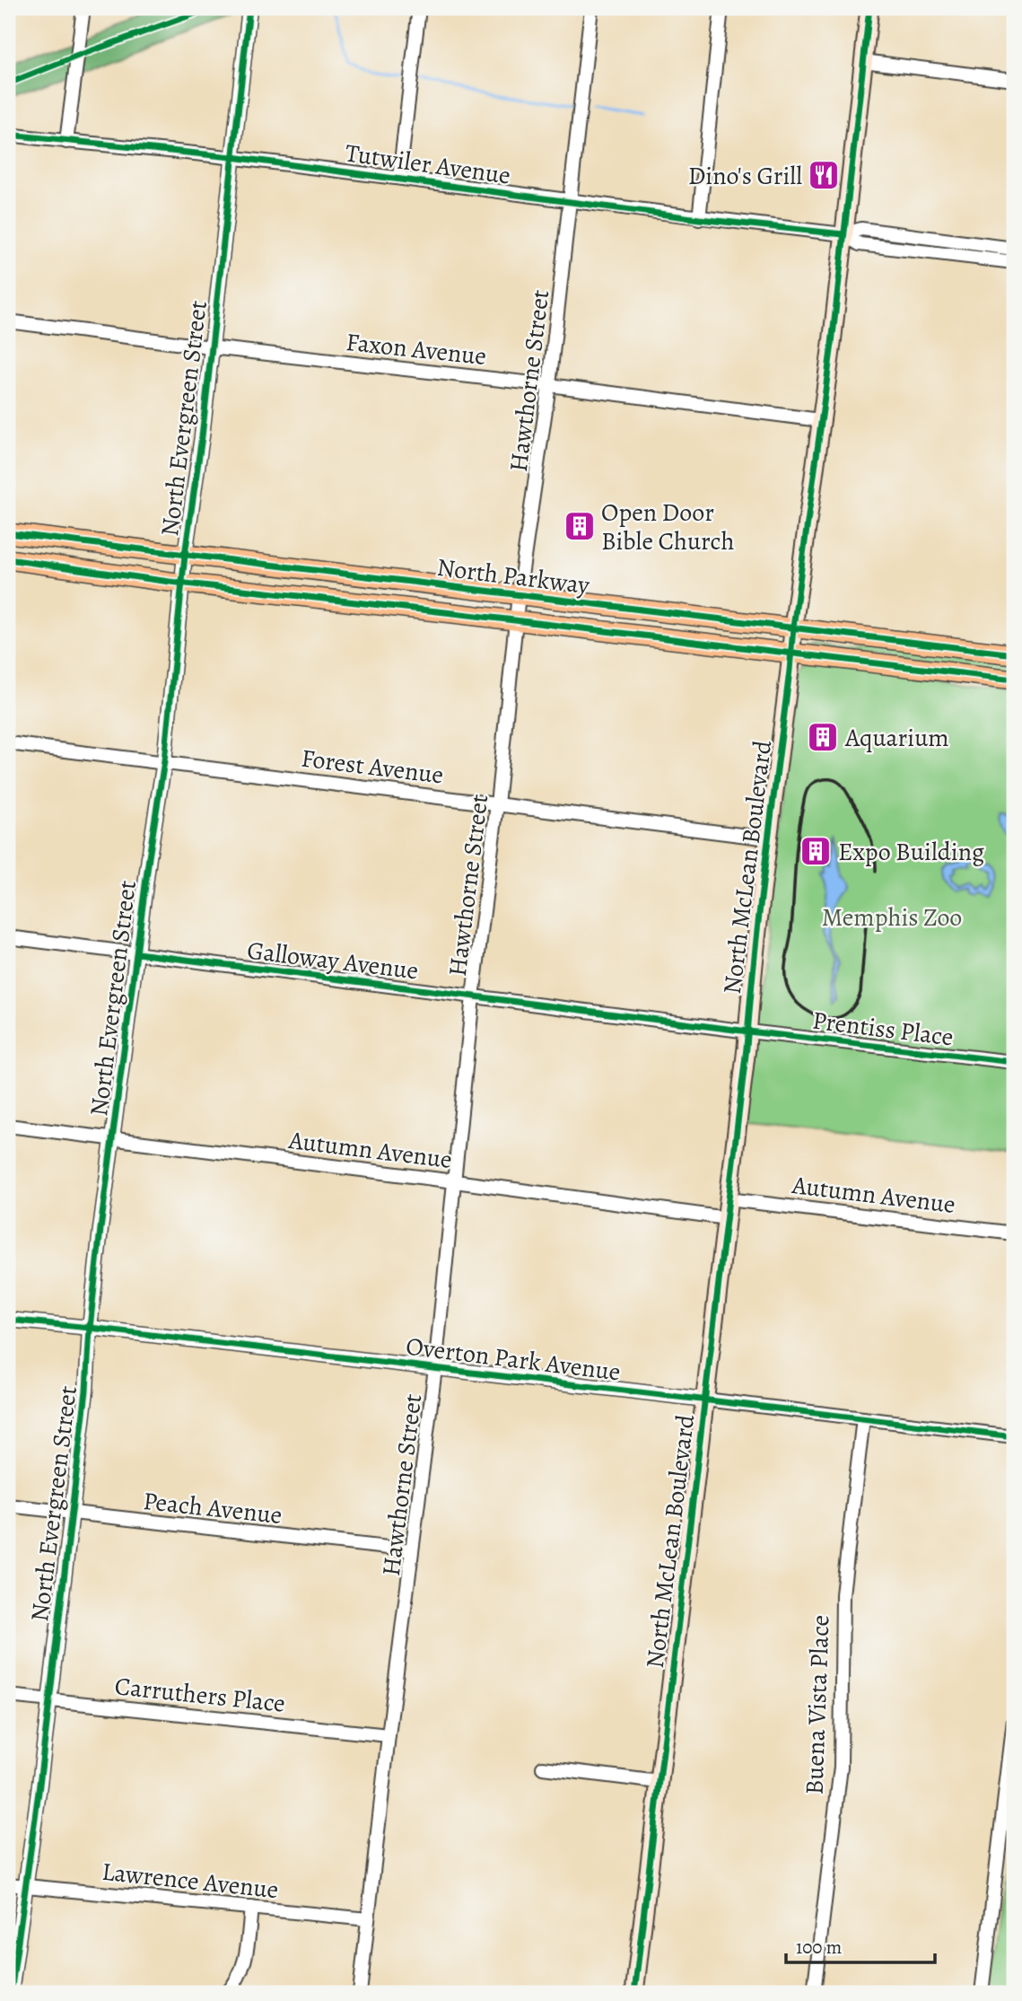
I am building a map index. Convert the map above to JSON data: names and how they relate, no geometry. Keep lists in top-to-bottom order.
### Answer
{
  "streets": {
    "main road": ["North Parkway", "North McLean Boulevard"],
    "street": [
      "Tutwiler Avenue",
      "Faxon Avenue",
      "Hawthorne Street",
      "North Evergreen Street",
      "Forest Avenue",
      "Galloway Avenue",
      "Prentiss Place",
      "Autumn Avenue",
      "Overton Park Avenue",
      "Peach Avenue",
      "Carruthers Place",
      "Buena Vista Place",
      "Lawrence Avenue"
    ]
  },
  "crossings": [
    ["Tutwiler Avenue", "Hawthorne Street"],
    ["Tutwiler Avenue", "North Evergreen Street"],
    ["Tutwiler Avenue", "North McLean Boulevard"],
    ["Faxon Avenue", "Hawthorne Street"],
    ["Faxon Avenue", "North Evergreen Street"],
    ["Faxon Avenue", "North McLean Boulevard"],
    ["Hawthorne Street", "North Parkway"],
    ["Hawthorne Street", "Forest Avenue"],
    ["Hawthorne Street", "Galloway Avenue"],
    ["Hawthorne Street", "Autumn Avenue"],
    ["Hawthorne Street", "Overton Park Avenue"],
    ["Hawthorne Street", "Peach Avenue"],
    ["Hawthorne Street", "Carruthers Place"],
    ["Hawthorne Street", "Lawrence Avenue"],
    ["North Evergreen Street", "North Parkway"],
    ["North Evergreen Street", "Forest Avenue"],
    ["North Evergreen Street", "Galloway Avenue"],
    ["North Evergreen Street", "Autumn Avenue"],
    ["North Evergreen Street", "Overton Park Avenue"],
    ["North Evergreen Street", "Peach Avenue"],
    ["North Evergreen Street", "Carruthers Place"],
    ["North Evergreen Street", "Lawrence Avenue"],
    ["North Parkway", "North McLean Boulevard"],
    ["Forest Avenue", "North McLean Boulevard"],
    ["North McLean Boulevard", "Galloway Avenue"],
    ["North McLean Boulevard", "Prentiss Place"],
    ["North McLean Boulevard", "Autumn Avenue"],
    ["North McLean Boulevard", "Overton Park Avenue"],
    ["Galloway Avenue", "Prentiss Place"],
    ["Overton Park Avenue", "Buena Vista Place"]
  ],
  "parks": ["Memphis Zoo"],
  "places": {
    "restaurant": ["Dino's Grill"],
    "building": ["Open Door Bible Church", "Aquarium", "Expo Building"]
  },
  "scale_bar": "100 m"
}
